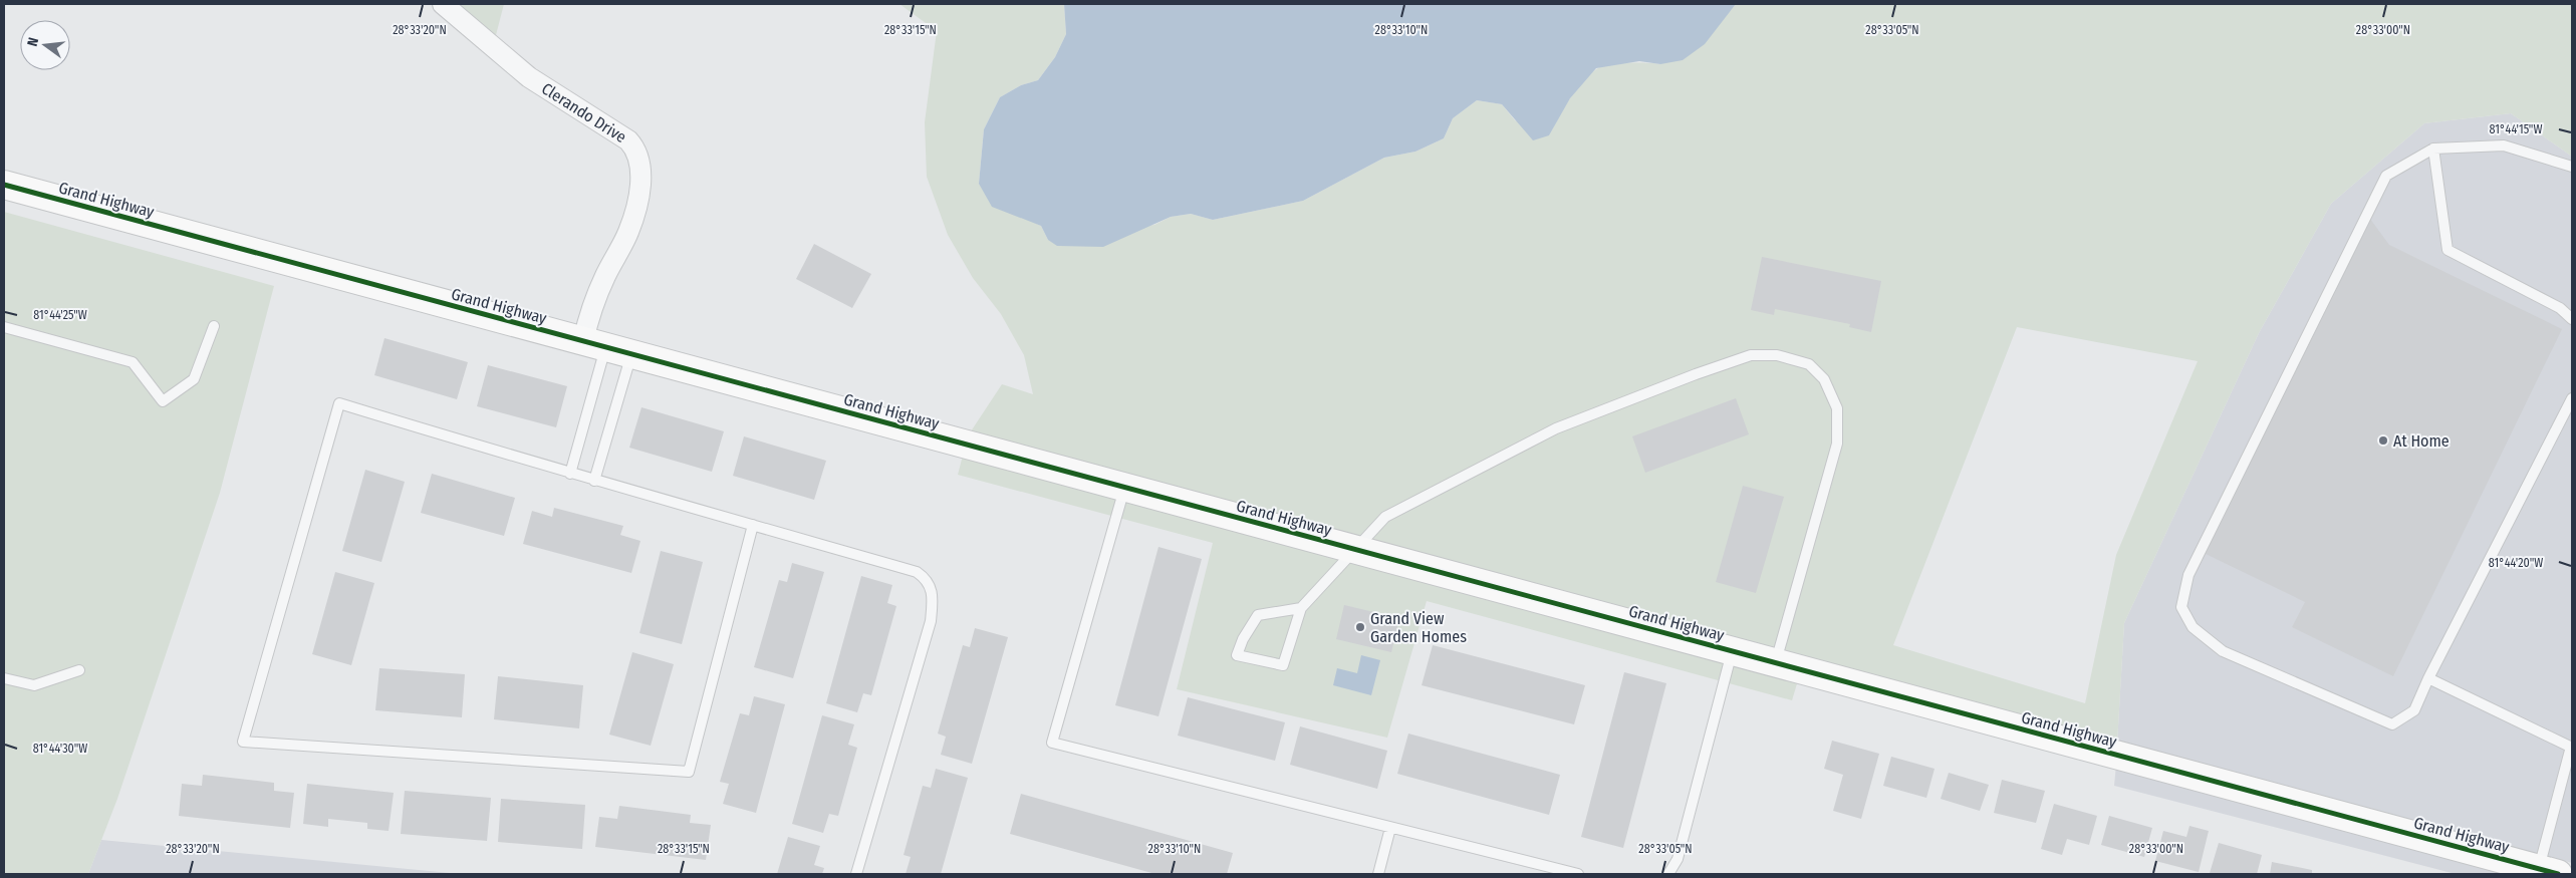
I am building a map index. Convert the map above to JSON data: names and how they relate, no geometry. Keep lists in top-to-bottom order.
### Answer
{
  "streets": {
    "street": ["Clerando Drive", "Grand Highway"]
  },
  "crossings": [
    ["Clerando Drive", "Grand Highway"]
  ],
  "places": ["At Home", "Grand View Garden Homes"],
  "north": "left",
  "coordinates": [
    "28°33'15\"N",
    "28°33'20\"N",
    "28°33'10\"N",
    "28°33'05\"N",
    "28°33'00\"N",
    "81°44'15\"W",
    "81°44'25\"W",
    "81°44'20\"W",
    "81°44'30\"W"
  ]
}
